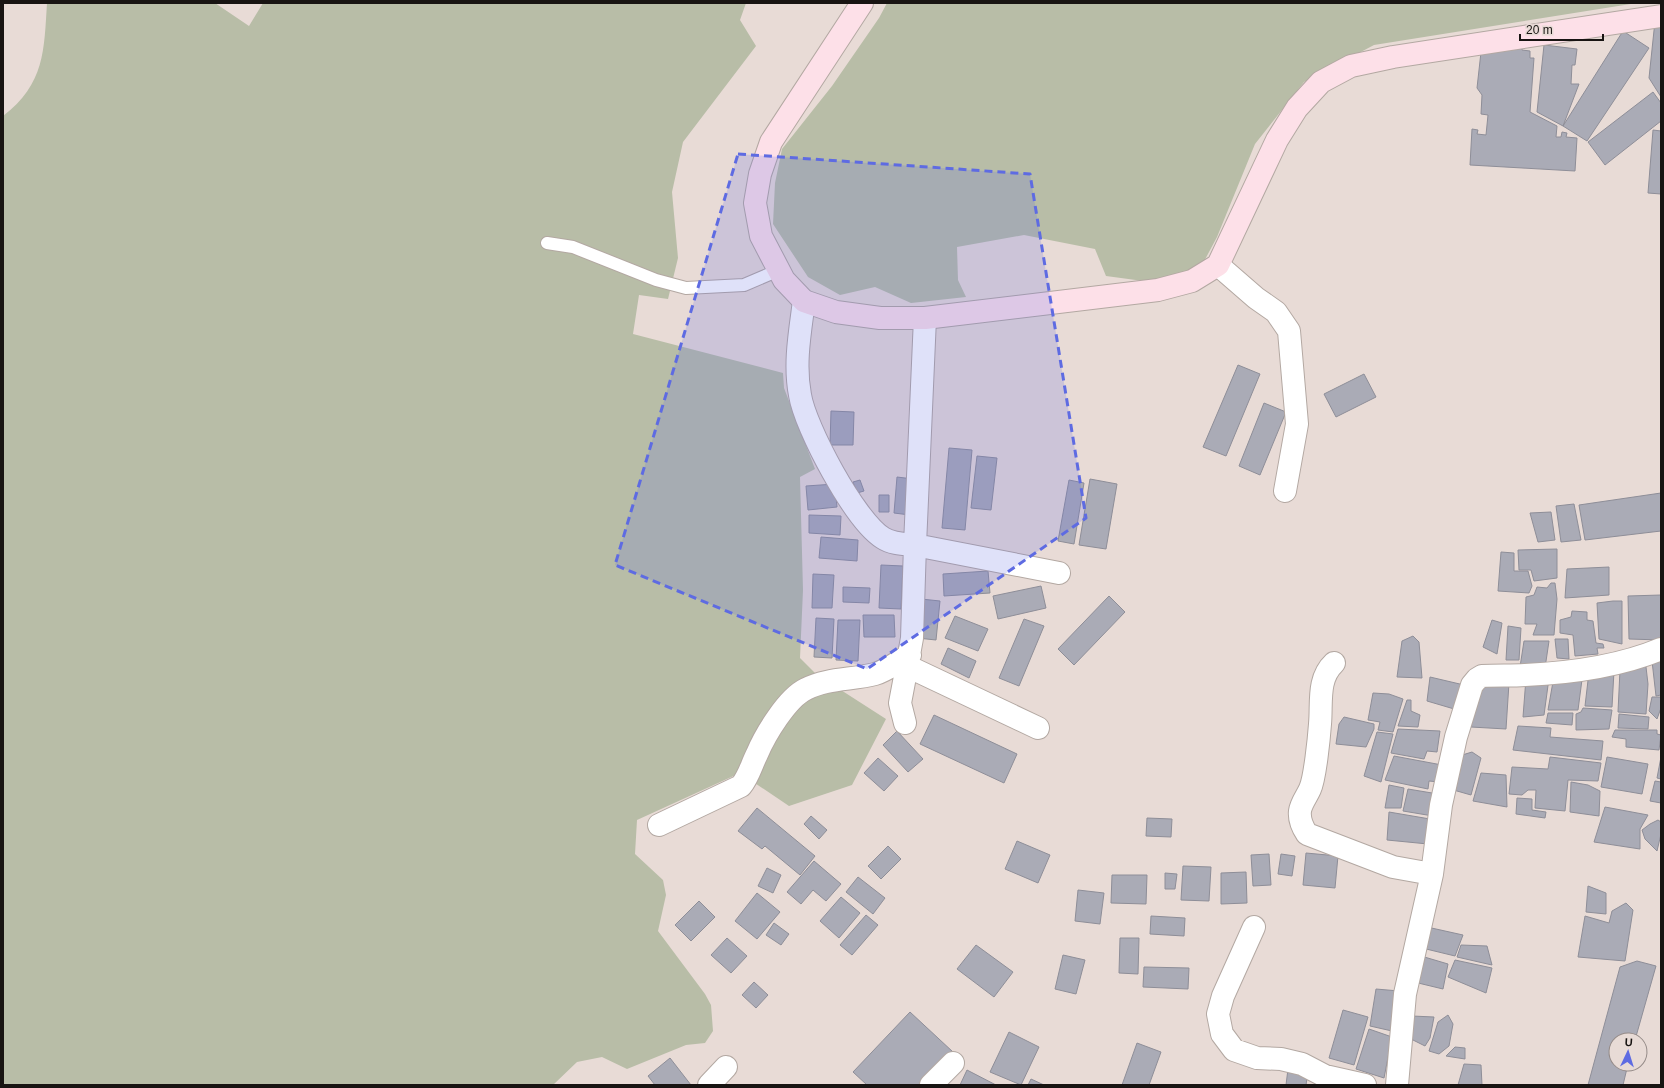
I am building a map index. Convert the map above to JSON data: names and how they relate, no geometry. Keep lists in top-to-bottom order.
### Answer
{
  "scale_bar": "20 m",
  "north": "top"
}
